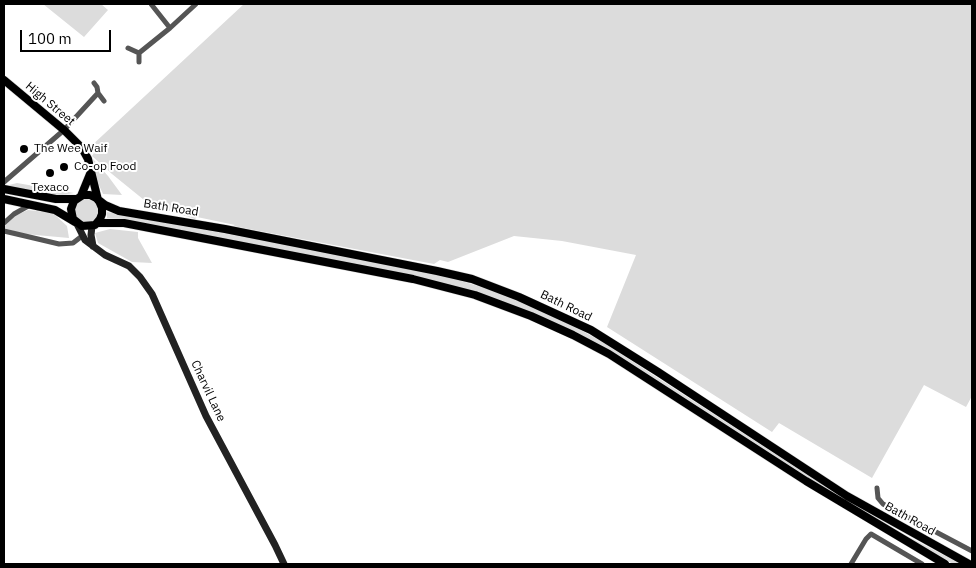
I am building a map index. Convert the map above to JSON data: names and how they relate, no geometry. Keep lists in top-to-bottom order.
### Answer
{
  "streets": {
    "main road": ["High Street", "Bath Road", "Charvil Lane"]
  },
  "crossings": [
    ["High Street", "Bath Road"],
    ["High Street", "Charvil Lane"],
    ["Bath Road", "Charvil Lane"]
  ],
  "places": ["The Wee Waif", "Co-op Food", "Texaco"],
  "scale_bar": "100 m"
}
